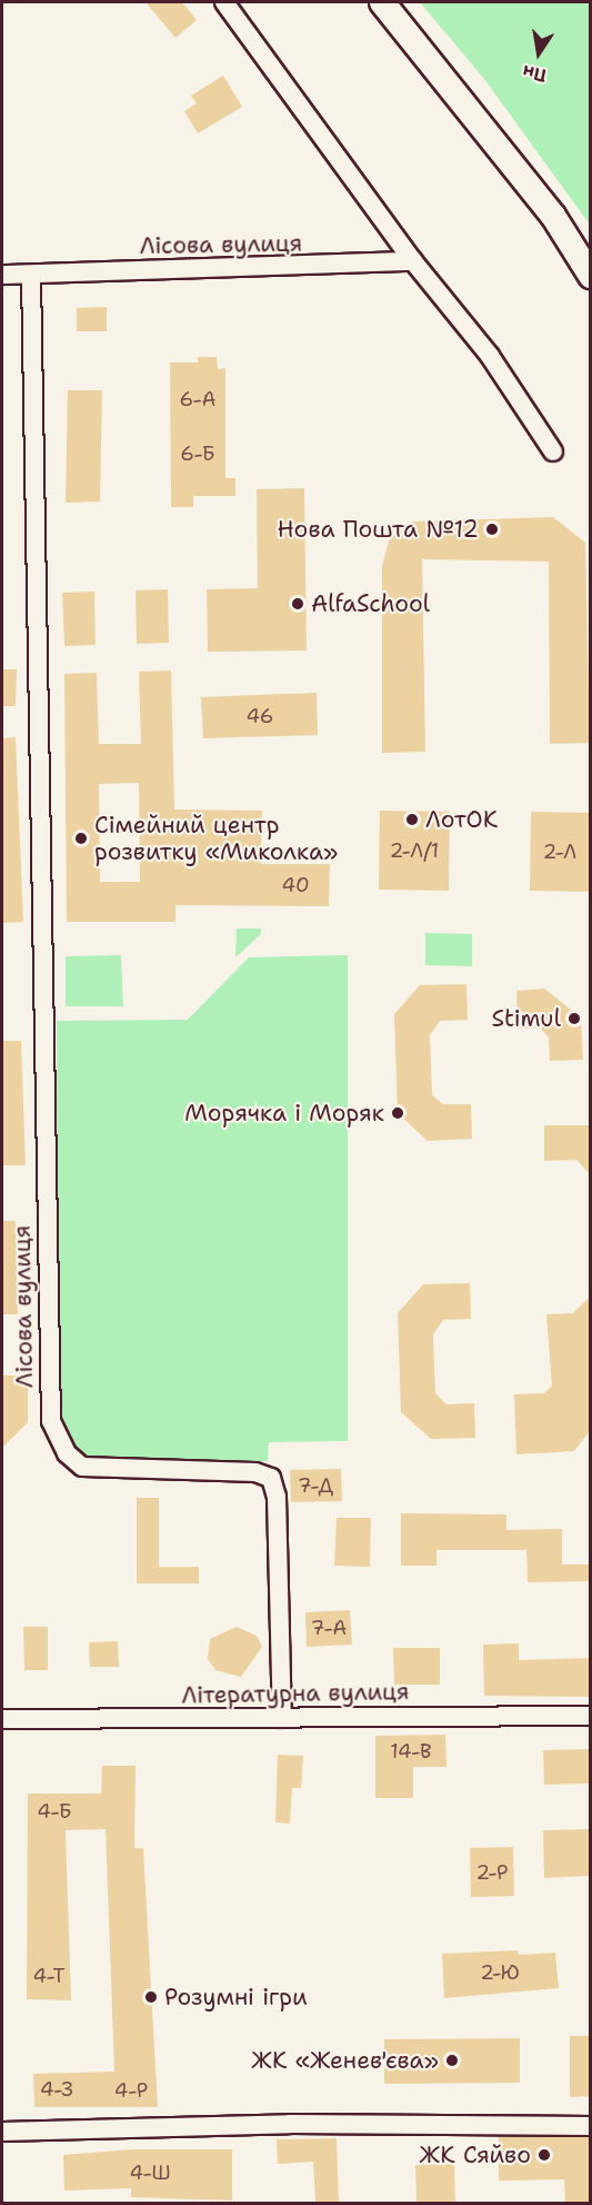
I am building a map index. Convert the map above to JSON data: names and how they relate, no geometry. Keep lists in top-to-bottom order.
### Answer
{
  "streets": {
    "street": ["Лісова вулиця", "Літературна вулиця"]
  },
  "crossings": [
    ["Лісова вулиця", "Літературна вулиця"]
  ],
  "places": [
    "Нова Пошта №12",
    "AlfaSchool",
    "ЛотОК",
    "Сімейний центр розвитку «Миколка»",
    "Stimul",
    "Морячка і Моряк",
    "Розумні ігри",
    "ЖК «Женев'єва»",
    "ЖК Сяйво"
  ],
  "house_numbers": [
    "6-А",
    "6-Б",
    "46",
    "2-Л/1",
    "2-Л",
    "40",
    "7-Д",
    "7-А",
    "14-В",
    "4-Б",
    "2-Р",
    "2-Ю",
    "4-Т",
    "4-З",
    "4-Р",
    "4-Ш"
  ],
  "north": "bottom"
}
